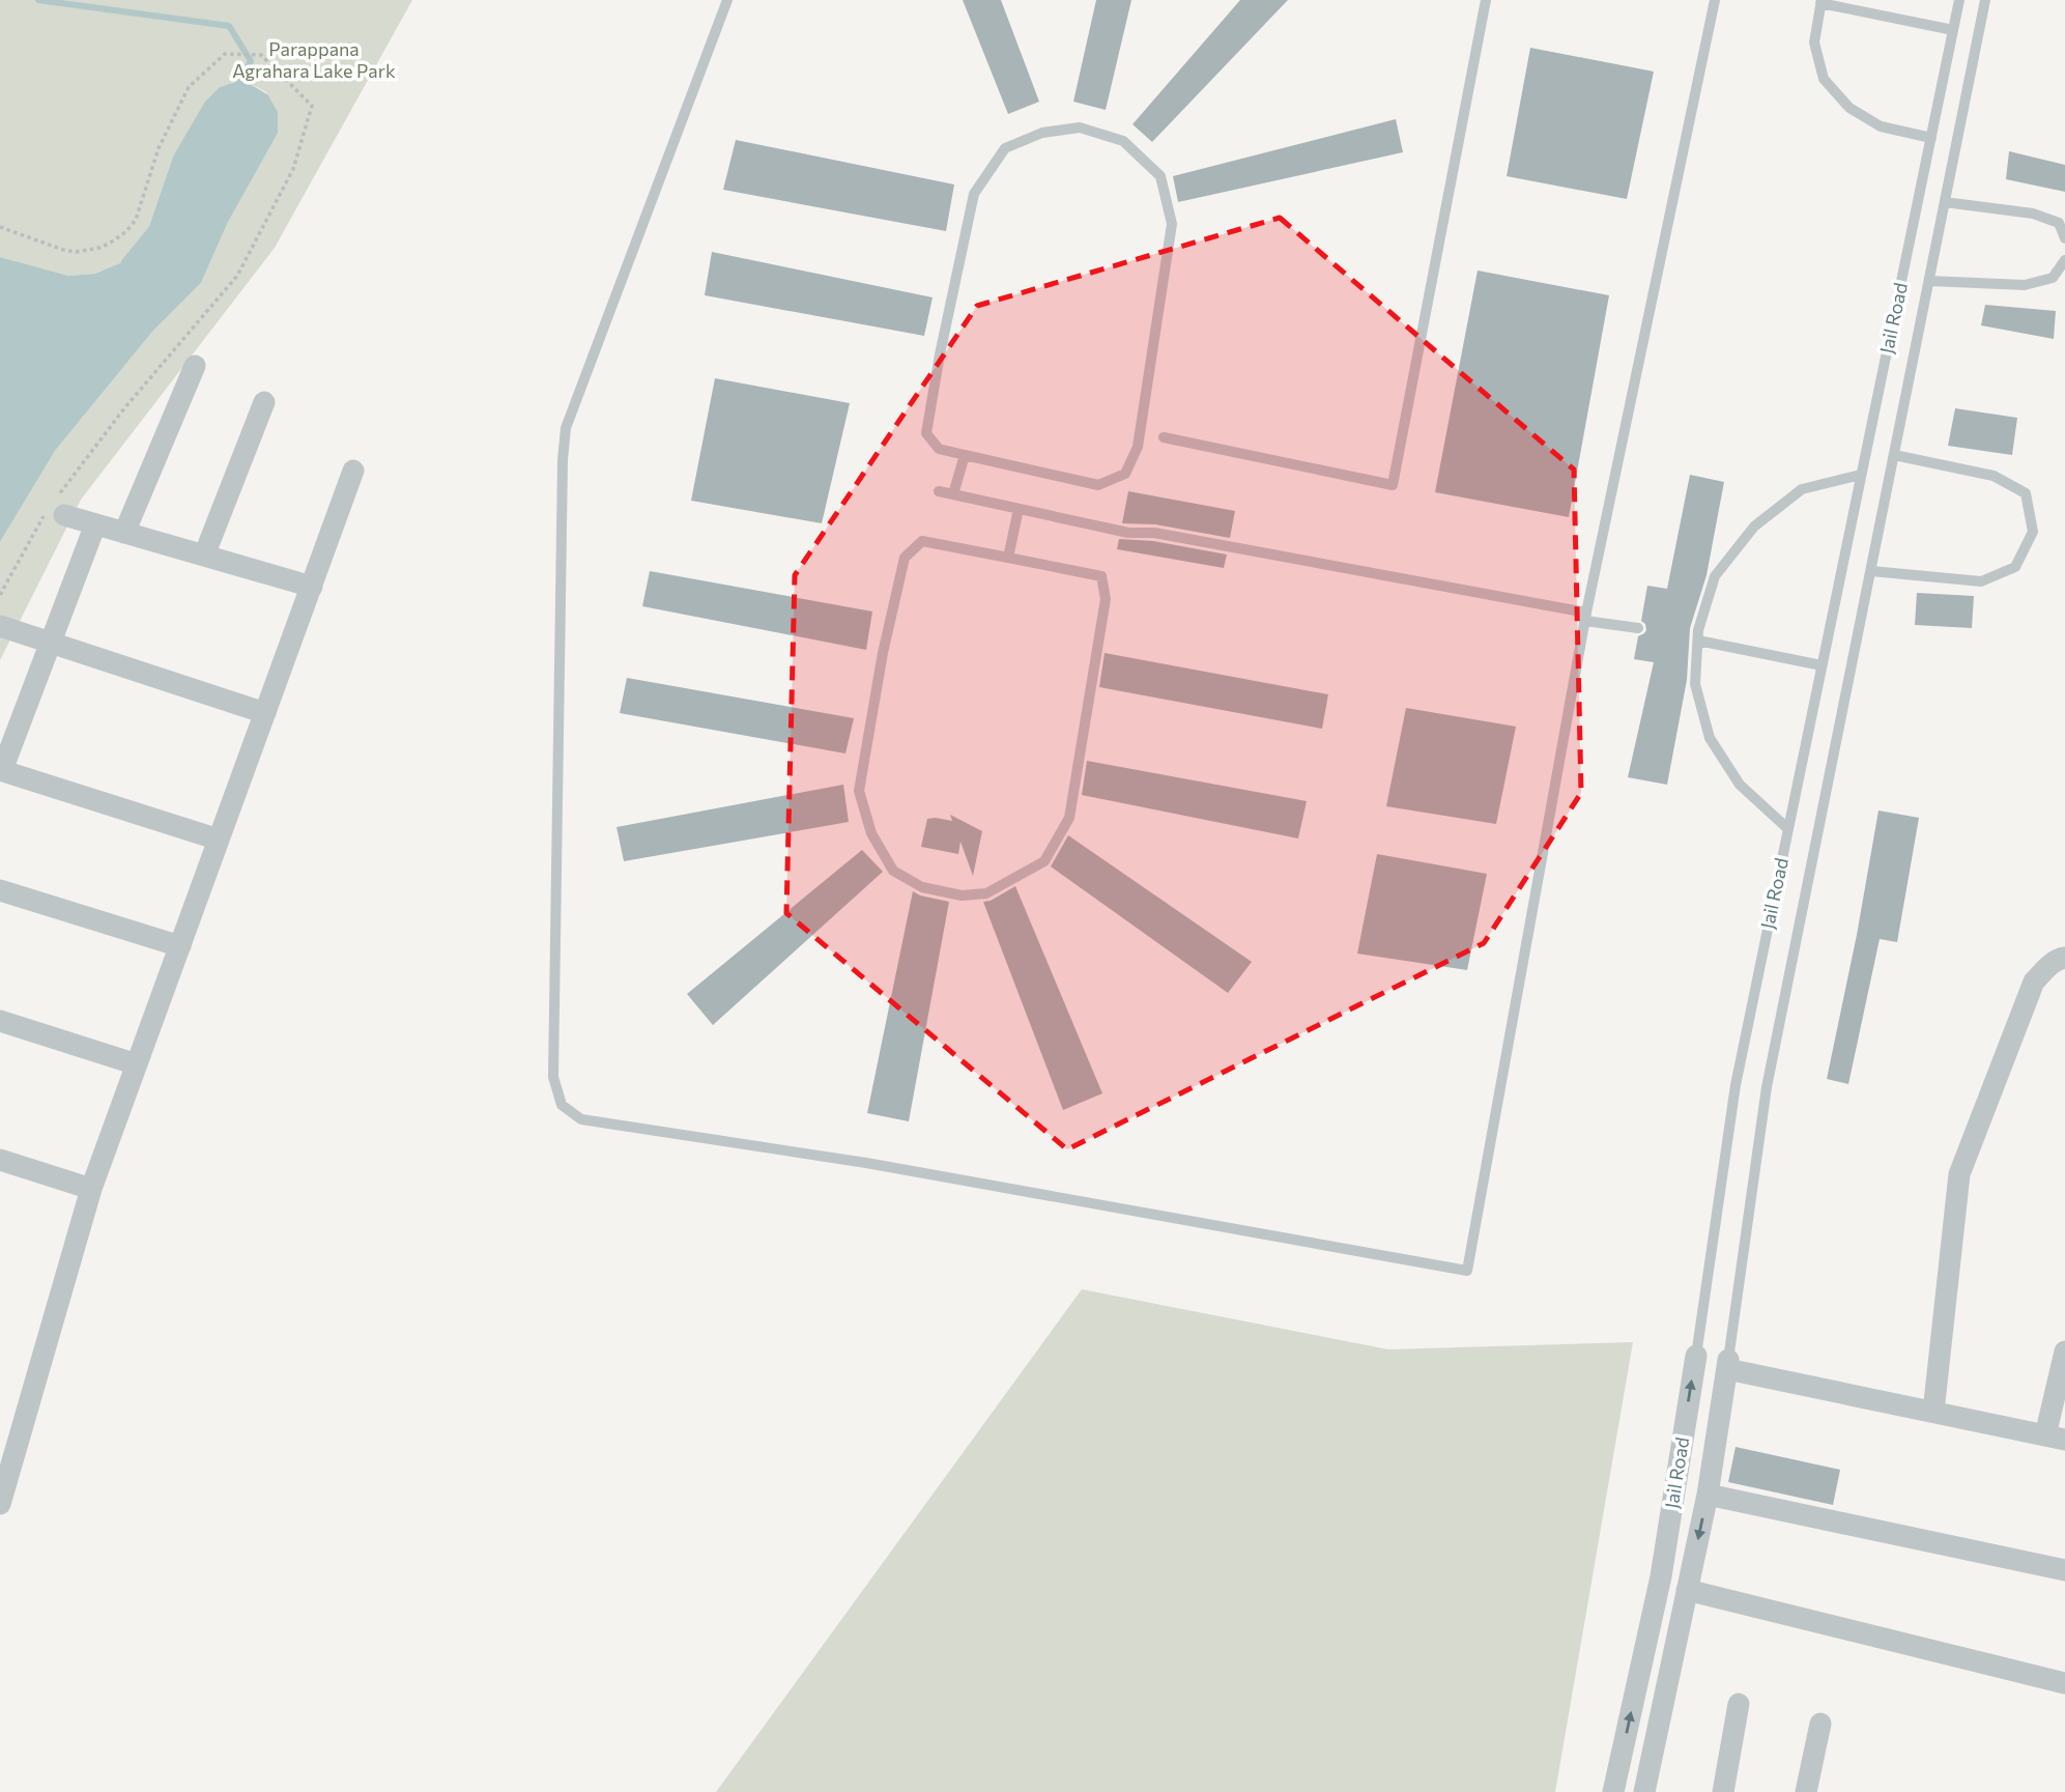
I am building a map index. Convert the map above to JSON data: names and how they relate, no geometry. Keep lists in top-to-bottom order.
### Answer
{
  "streets": {
    "street": ["Jail Road"]
  },
  "parks": ["Parappana Agrahara Lake Park"]
}
